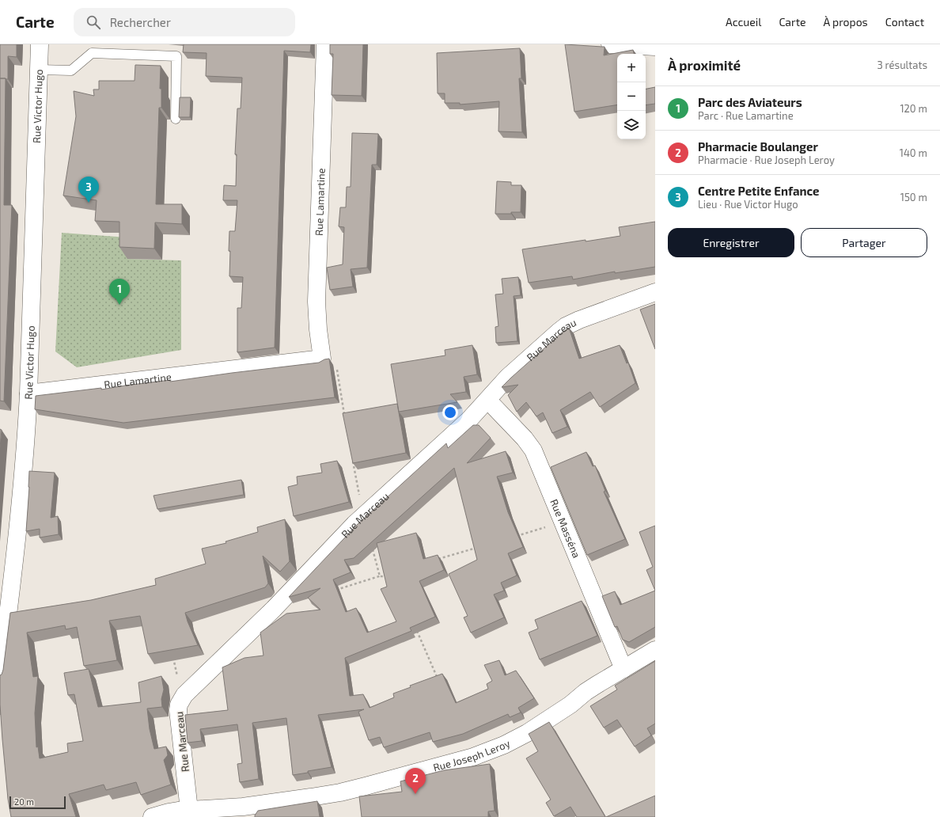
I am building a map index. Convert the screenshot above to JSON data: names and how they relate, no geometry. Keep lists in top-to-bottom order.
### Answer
{
  "streets": {
    "street": [
      "Rue Victor Hugo",
      "Rue Lamartine",
      "Rue Marceau",
      "Rue Masséna",
      "Rue Joseph Leroy"
    ]
  },
  "crossings": [
    ["Rue Victor Hugo", "Rue Lamartine"],
    ["Rue Marceau", "Rue Masséna"],
    ["Rue Marceau", "Rue Joseph Leroy"],
    ["Rue Masséna", "Rue Joseph Leroy"]
  ],
  "scale_bar": "20 m",
  "page": {
    "header": "Carte",
    "search": "Rechercher",
    "nav": [
      "Accueil",
      "Carte",
      "À propos",
      "Contact"
    ],
    "heading": ["À proximité", "3 résultats"],
    "map_buttons": ["+", "−"],
    "list": [
      {
        "mark": "1",
        "name": "Parc des Aviateurs",
        "note": "Parc · Rue Lamartine",
        "value": "120 m"
      },
      {
        "mark": "2",
        "name": "Pharmacie Boulanger",
        "note": "Pharmacie · Rue Joseph Leroy",
        "value": "140 m"
      },
      {
        "mark": "3",
        "name": "Centre Petite Enfance",
        "note": "Lieu · Rue Victor Hugo",
        "value": "150 m"
      }
    ],
    "pins": ["3", "1", "2"],
    "buttons": ["Enregistrer", "Partager"],
    "scale": "20 m"
  }
}
